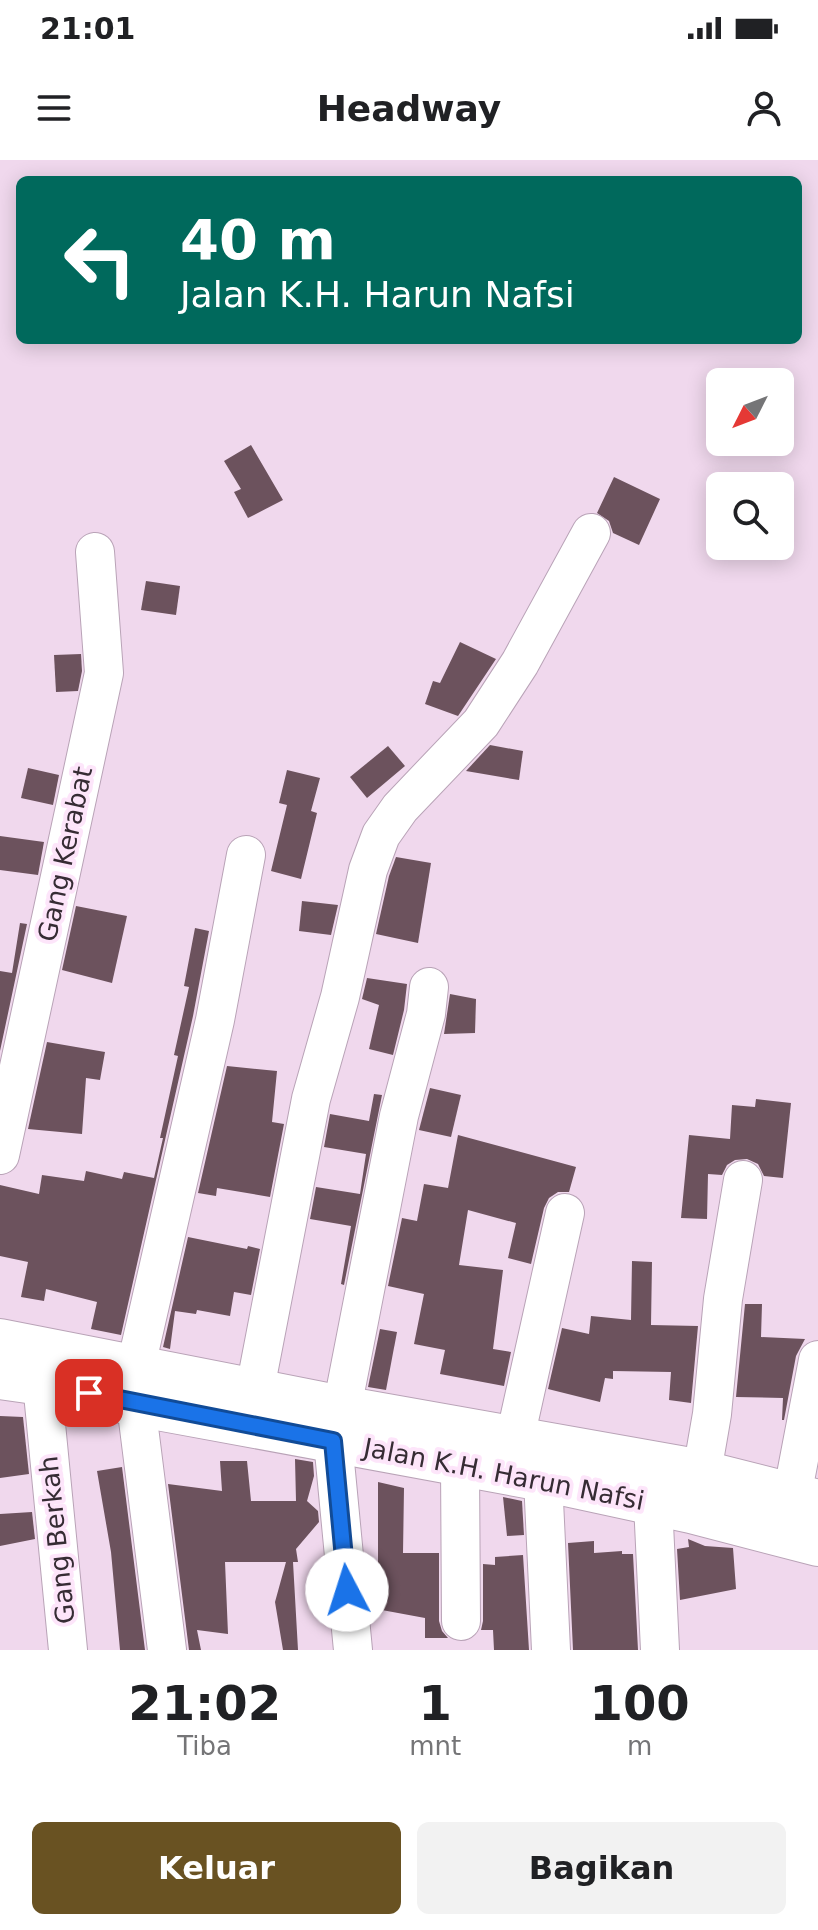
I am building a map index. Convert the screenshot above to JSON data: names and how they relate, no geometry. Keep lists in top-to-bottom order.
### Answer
{
  "streets": {
    "main road": ["Jalan K.H. Harun Nafsi"],
    "street": ["Gang Kerabat", "Gang Berkah"]
  },
  "crossings": [
    ["Jalan K.H. Harun Nafsi", "Gang Berkah"]
  ],
  "north": "bottom left",
  "page": {
    "status": "21:01",
    "header": "Headway",
    "turn": ["40 m", "Jalan K.H. Harun Nafsi"],
    "eta": [
      "21:02",
      "Tiba",
      "1",
      "mnt",
      "100",
      "m"
    ],
    "buttons": ["Keluar", "Bagikan"]
  }
}
